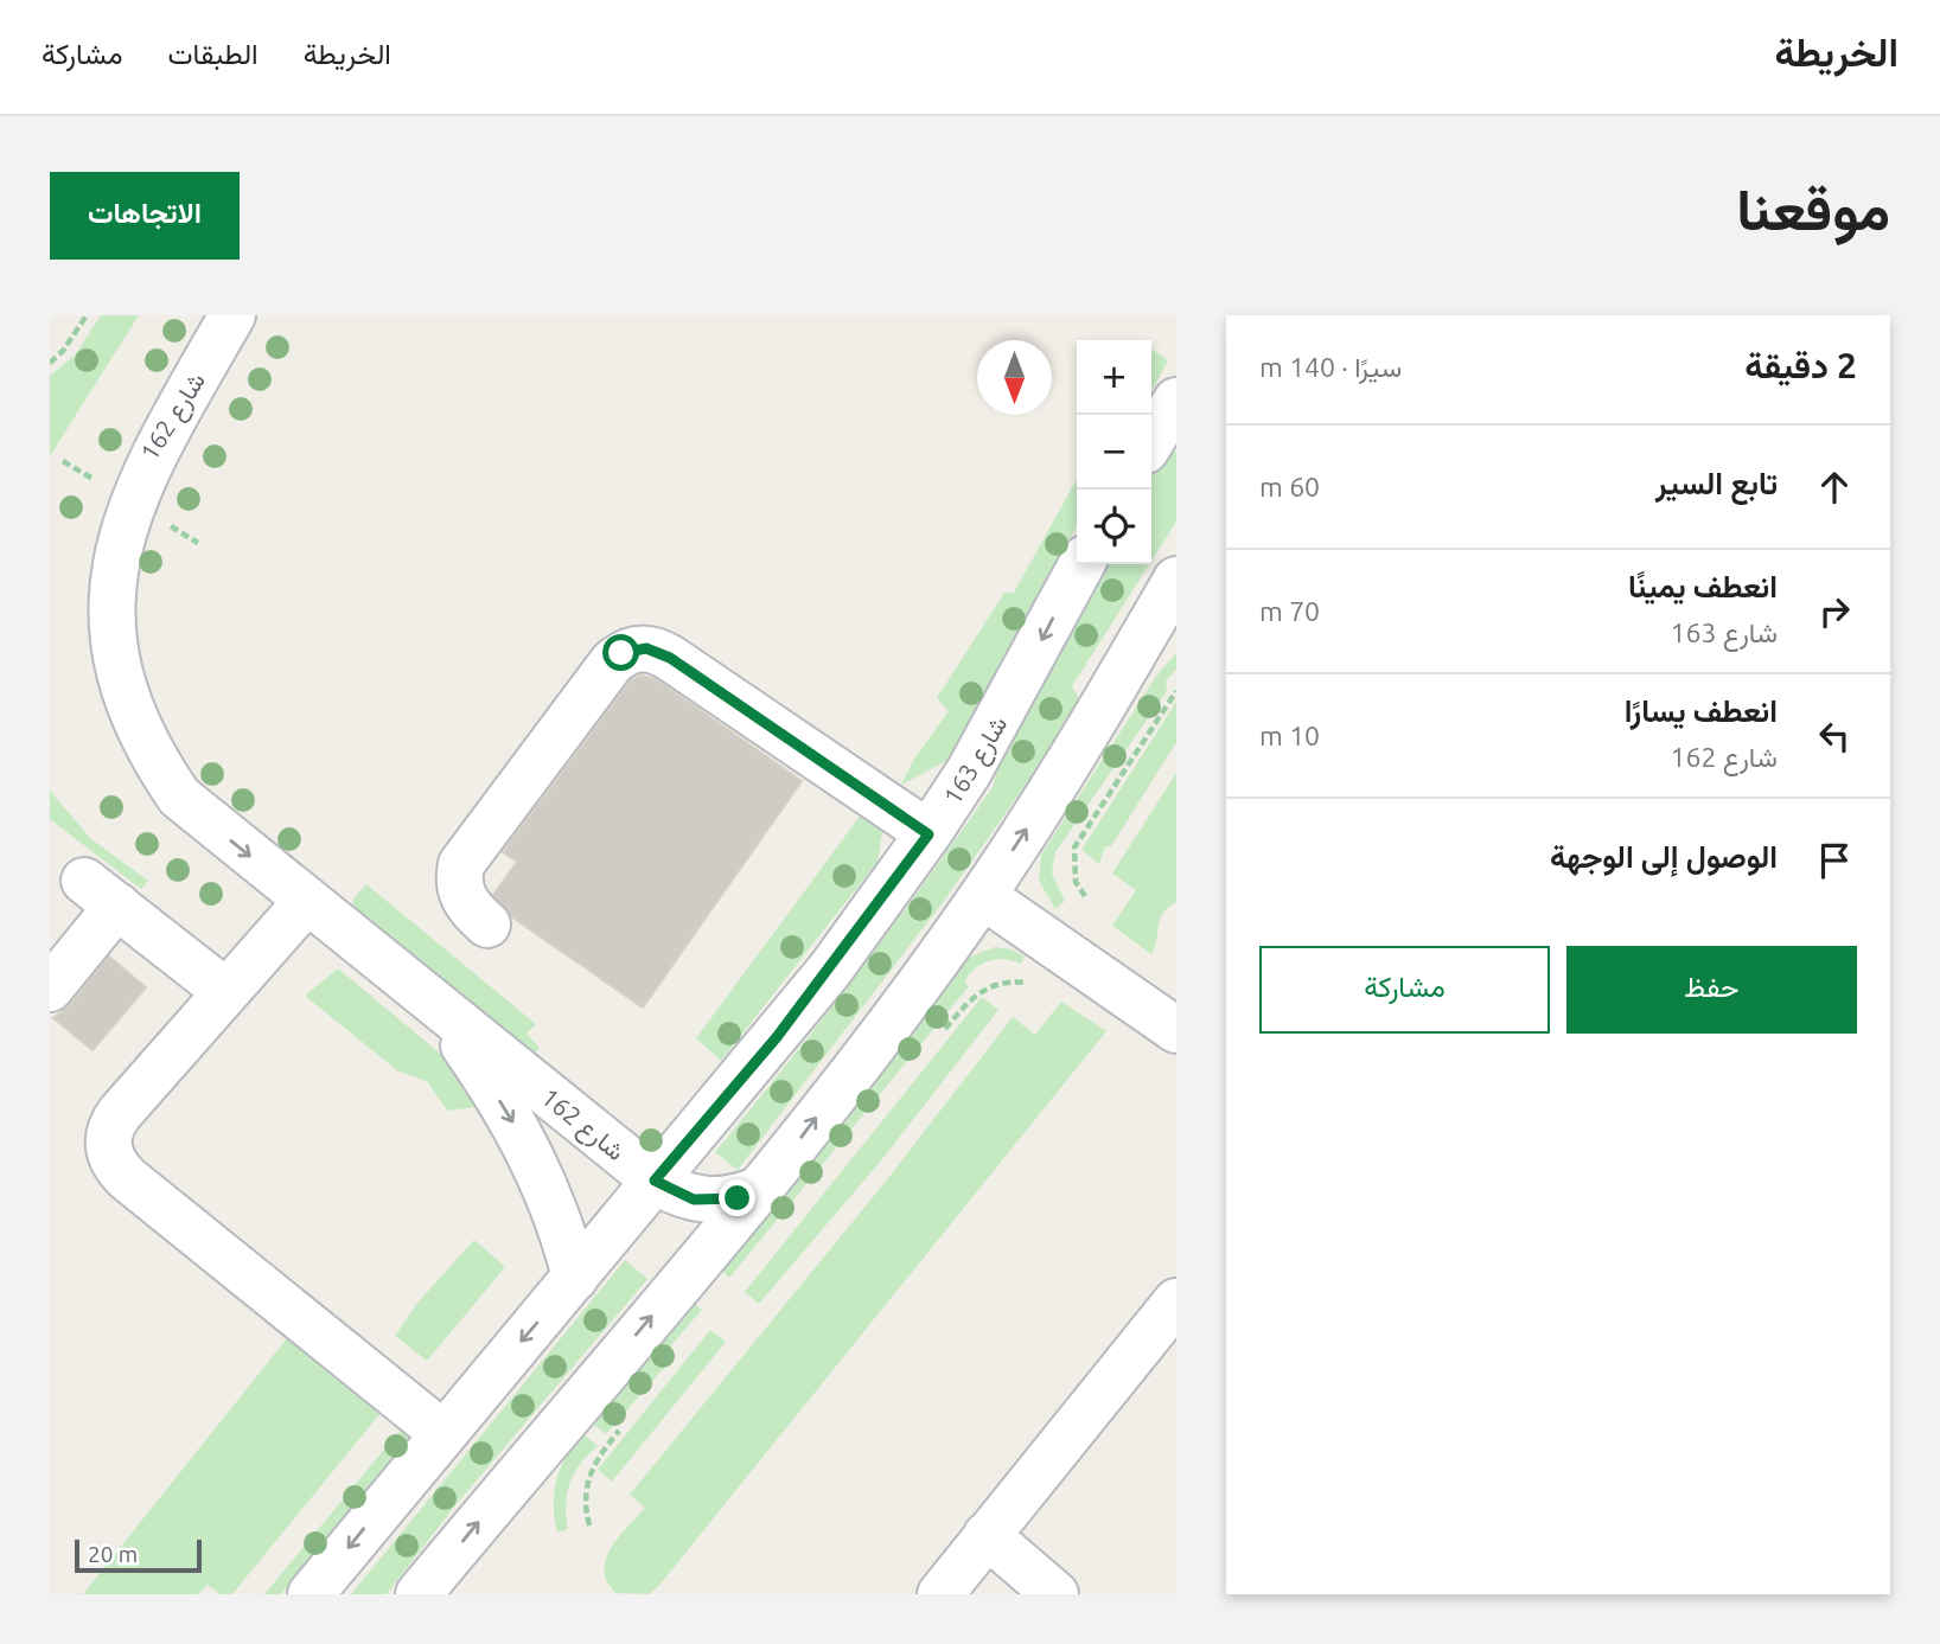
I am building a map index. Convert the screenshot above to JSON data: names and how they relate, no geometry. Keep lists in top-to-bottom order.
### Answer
{
  "streets": {
    "street": ["شارع 162", "شارع 163"]
  },
  "crossings": [
    ["شارع 162", "شارع 163"]
  ],
  "scale_bar": "20 m",
  "north": "bottom",
  "page": {
    "header": "الخريطة",
    "nav": ["الخريطة", "الطبقات", "مشاركة"],
    "title": "موقعنا",
    "buttons": [
      "الاتجاهات",
      ["حفظ", "مشاركة"]
    ],
    "heading": ["2 دقيقة", "سيرًا · 140 m"],
    "map_buttons": ["+", "−"],
    "list": [
      ["تابع السير", "60 m"],
      ["انعطف يمينًا", "شارع 163", "70 m"],
      ["انعطف يسارًا", "شارع 162", "10 m"],
      "الوصول إلى الوجهة"
    ],
    "scale": "20 m"
  }
}
